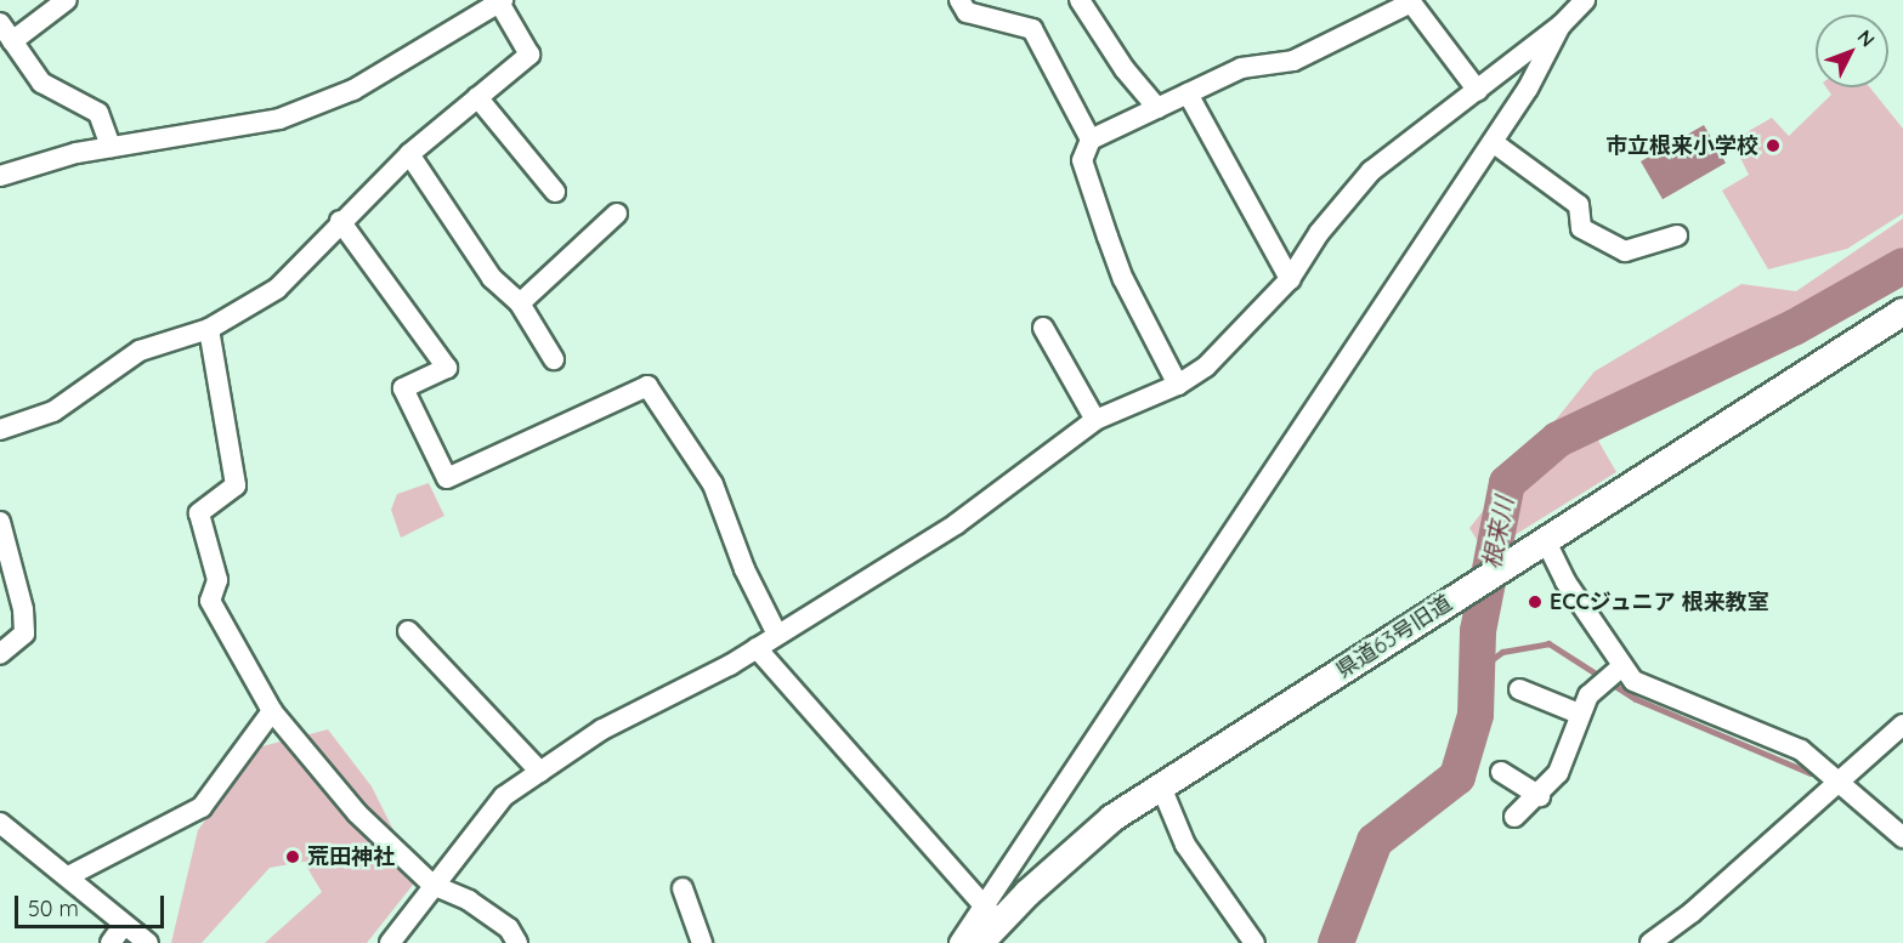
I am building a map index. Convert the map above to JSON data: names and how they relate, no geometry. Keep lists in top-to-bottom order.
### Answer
{
  "streets": {
    "street": ["県道63号旧道"]
  },
  "water": ["根来川"],
  "places": ["市立根来小学校", "ECCジュニア 根来教室", "荒田神社"],
  "scale_bar": "50 m",
  "north": "top right"
}
